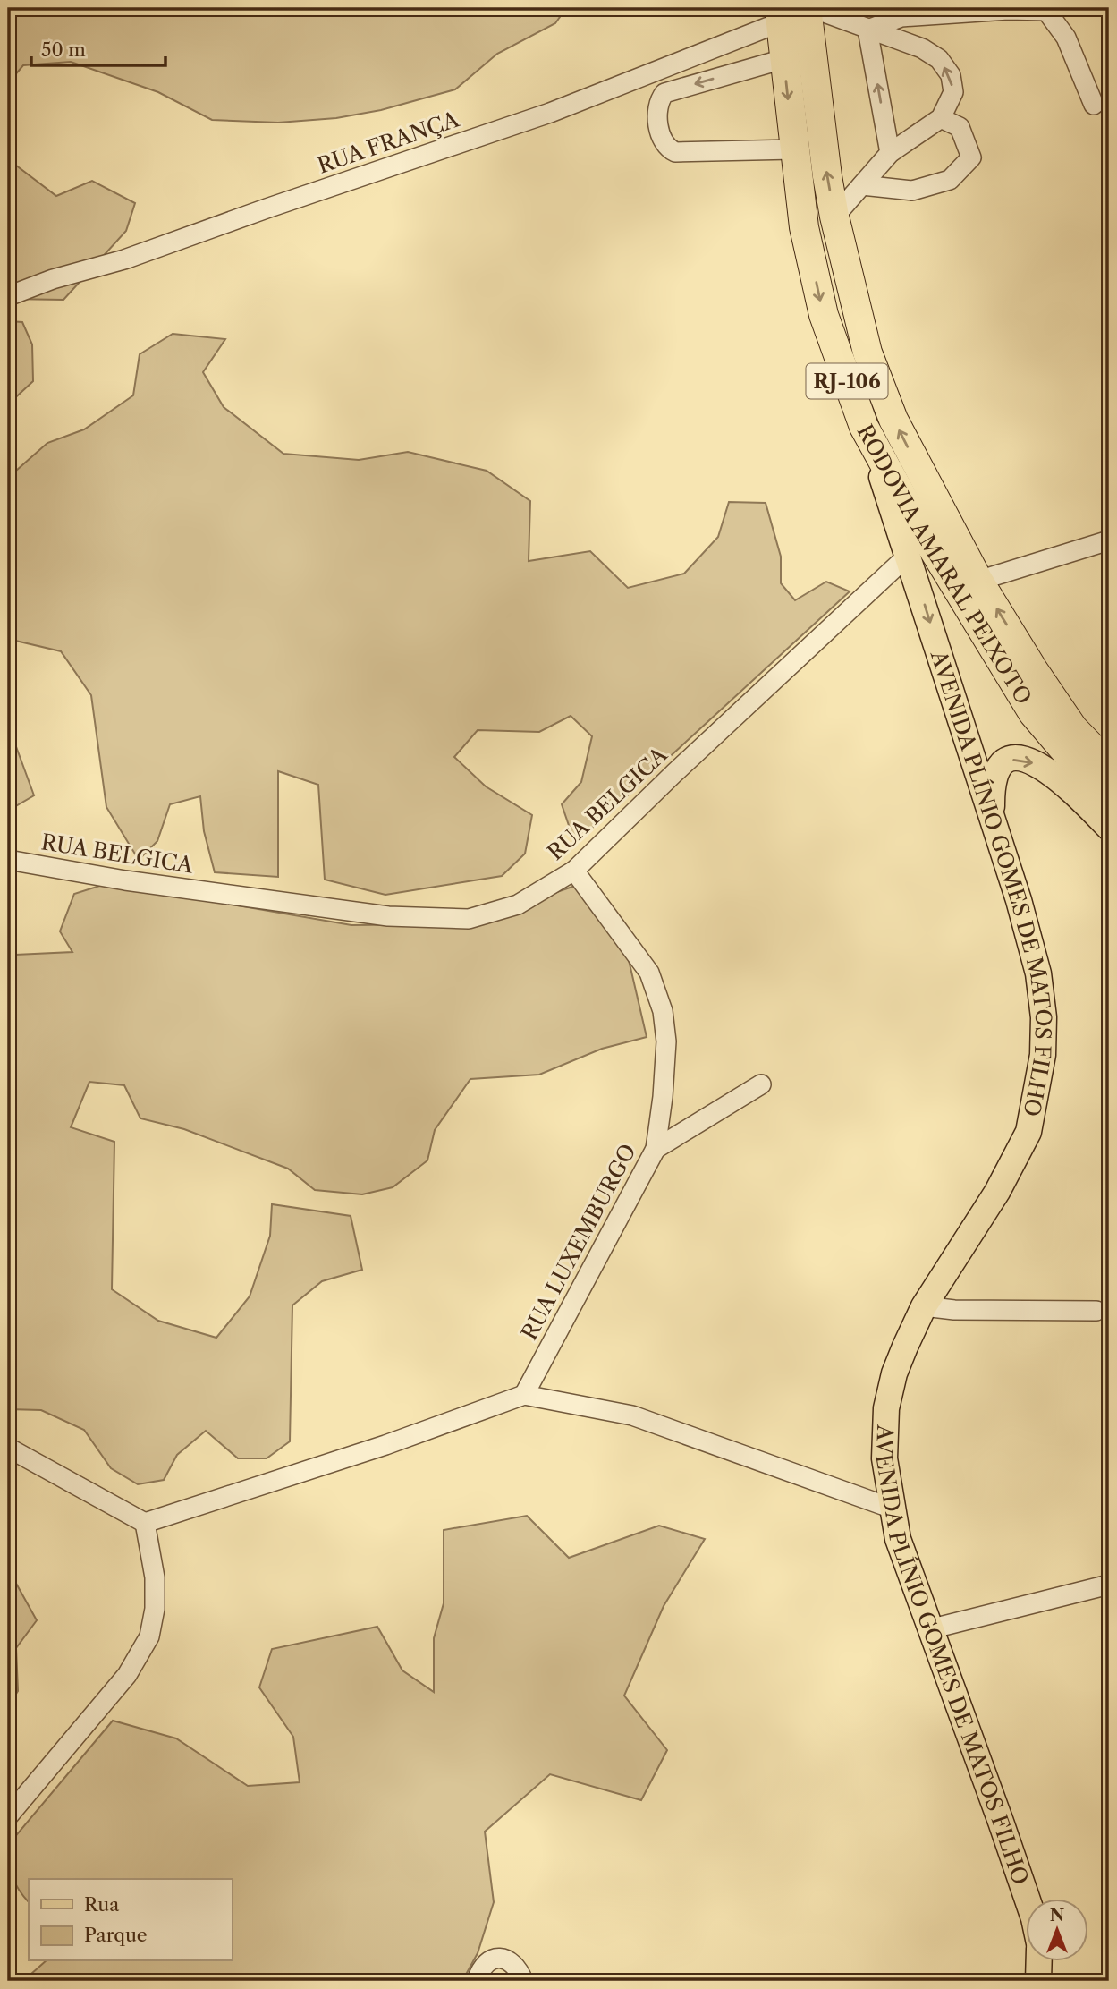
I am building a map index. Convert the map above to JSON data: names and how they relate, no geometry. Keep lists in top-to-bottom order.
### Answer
{
  "streets": {
    "highway": ["RJ-106", "RODOVIA AMARAL PEIXOTO"],
    "main road": ["AVENIDA PLÍNIO GOMES DE MATOS FILHO"],
    "street": ["RUA FRANÇA", "RUA BELGICA", "RUA LUXEMBURGO"]
  },
  "crossings": [
    ["RUA FRANÇA", "RODOVIA AMARAL PEIXOTO"],
    ["RODOVIA AMARAL PEIXOTO", "AVENIDA PLÍNIO GOMES DE MATOS FILHO"],
    ["RUA BELGICA", "AVENIDA PLÍNIO GOMES DE MATOS FILHO"],
    ["RUA BELGICA", "RUA LUXEMBURGO"]
  ],
  "legend": ["Rua", "Parque"],
  "scale_bar": "50 m",
  "north": "top"
}
